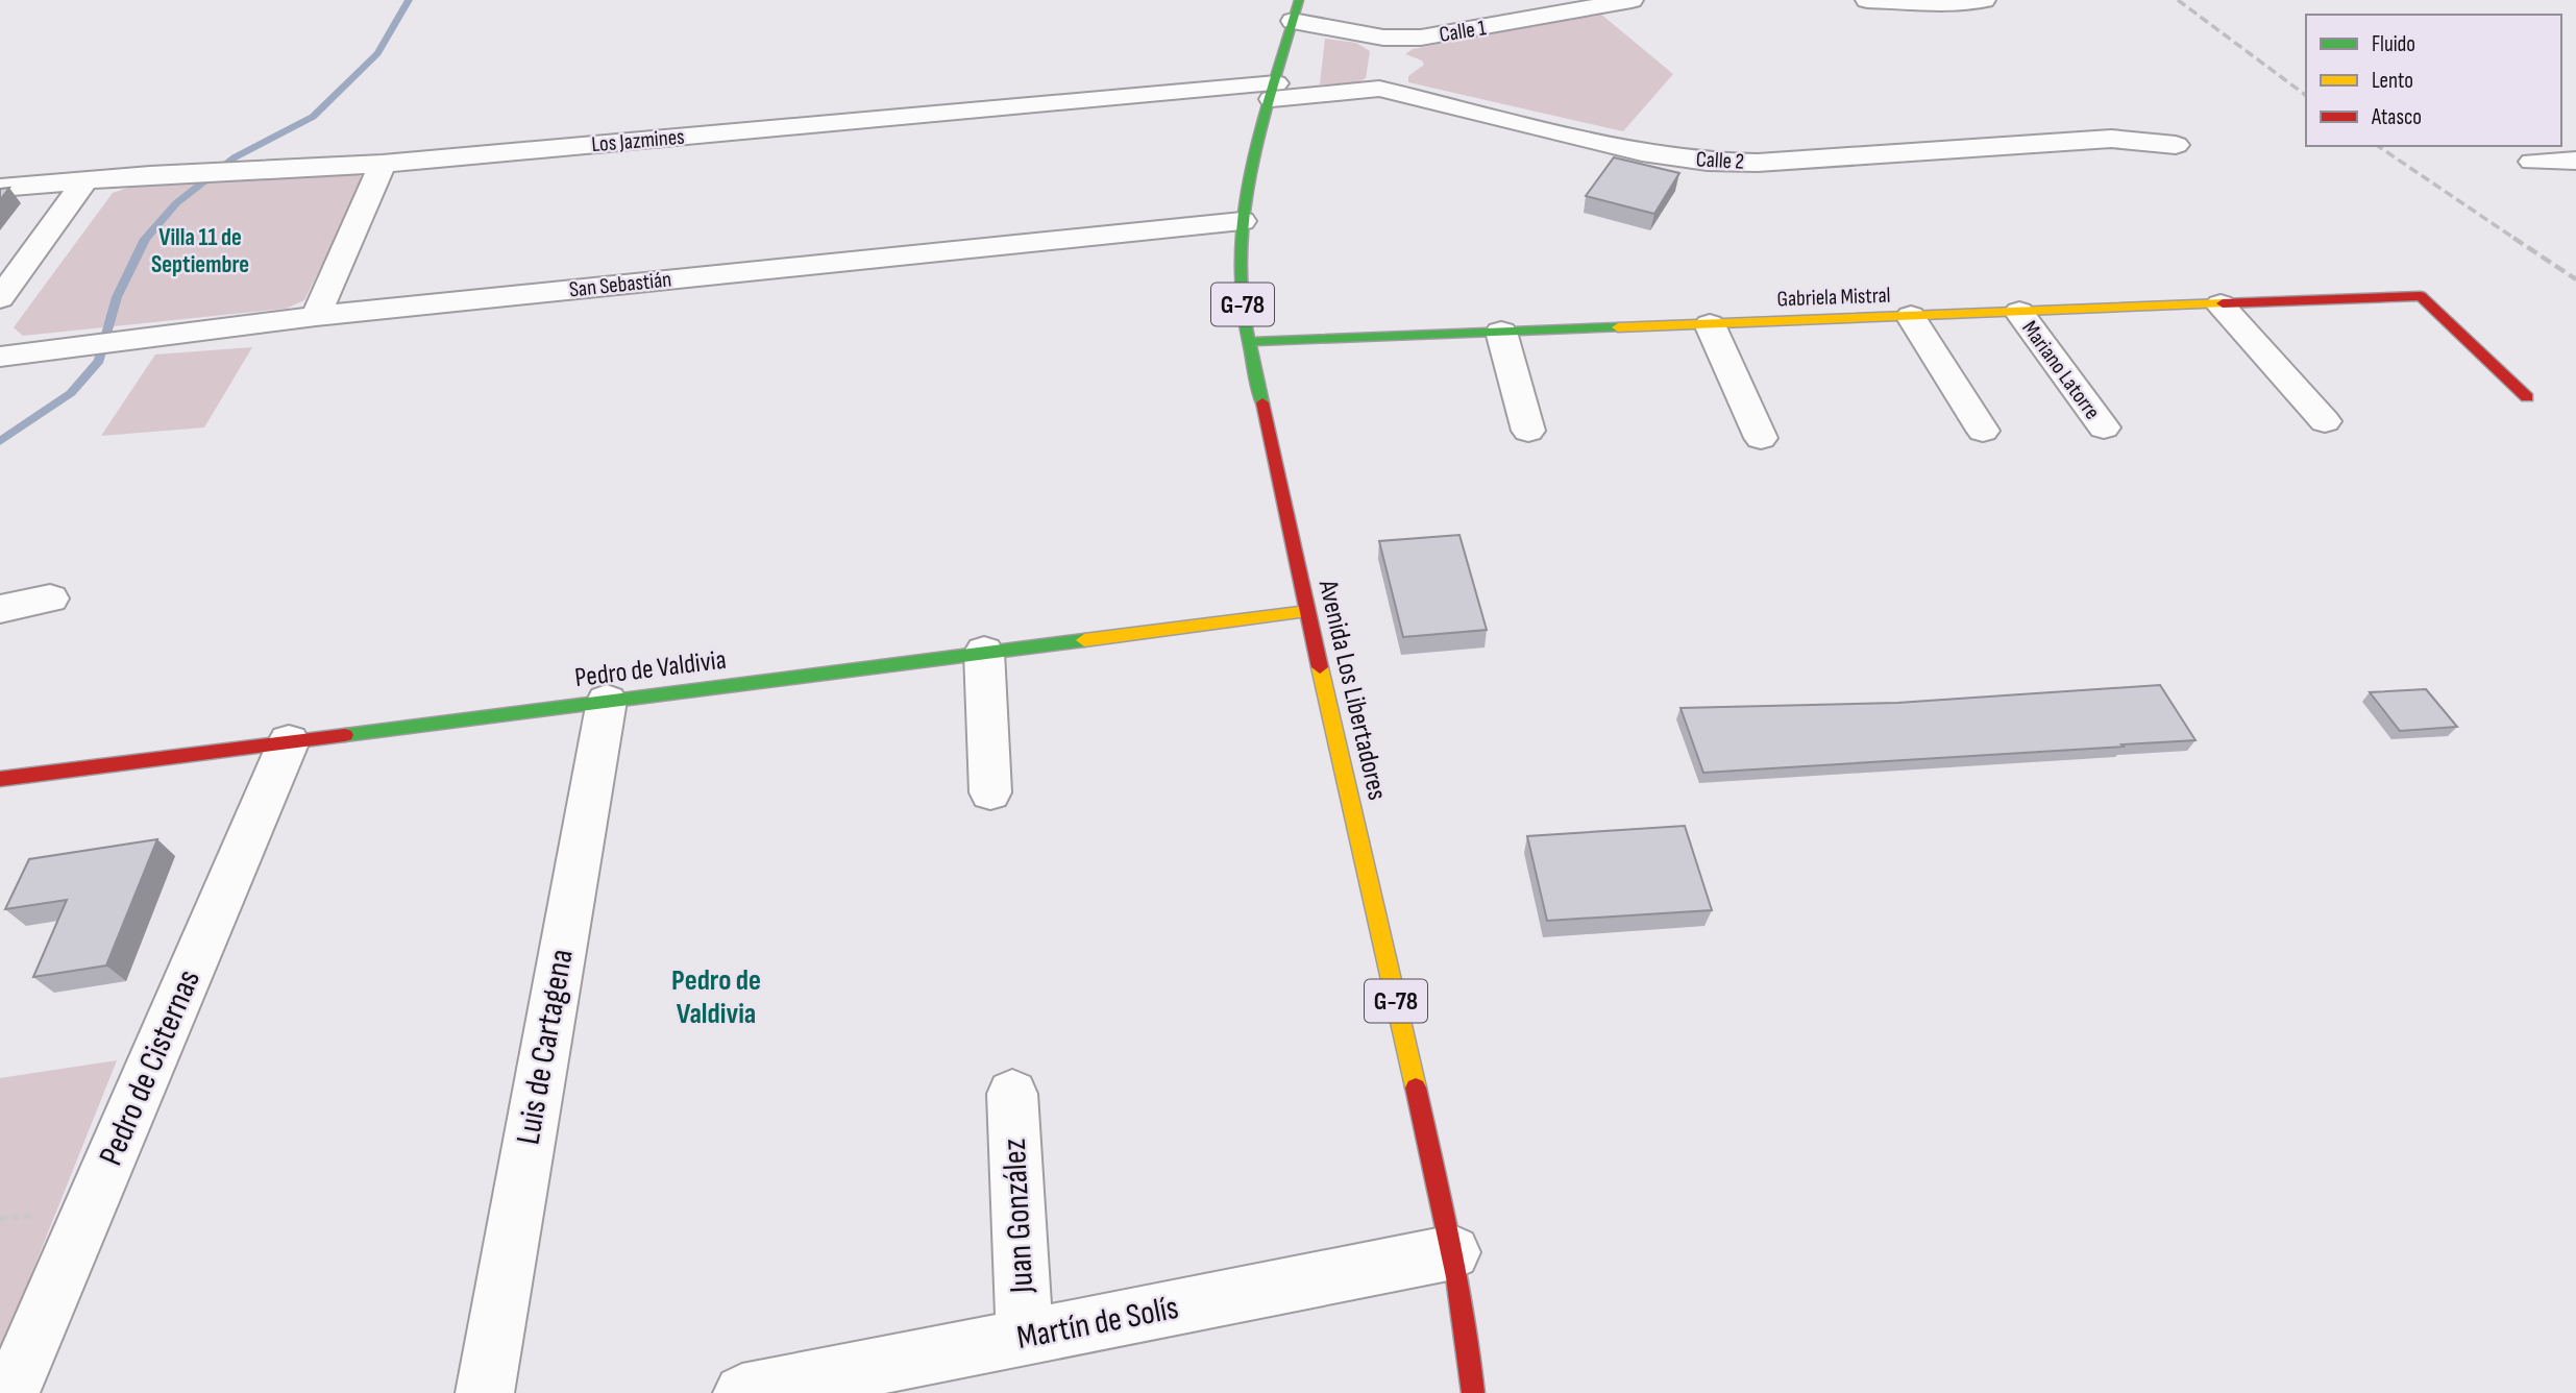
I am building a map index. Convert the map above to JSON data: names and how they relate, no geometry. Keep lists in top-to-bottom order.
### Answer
{
  "streets": {
    "street": [
      "Calle 1",
      "Los Jazmines",
      "Calle 2",
      "San Sebastián",
      "Gabriela Mistral",
      "G-78",
      "Mariano Latorre",
      "Pedro de Valdivia",
      "Avenida Los Libertadores",
      "Luis de Cartagena",
      "Pedro de Cisternas",
      "Juan González",
      "Martín de Solís"
    ]
  },
  "crossings": [
    ["Calle 1", "Avenida Los Libertadores"],
    ["Los Jazmines", "Calle 2"],
    ["Los Jazmines", "Avenida Los Libertadores"],
    ["Calle 2", "Avenida Los Libertadores"],
    ["San Sebastián", "Avenida Los Libertadores"],
    ["Gabriela Mistral", "Mariano Latorre"],
    ["Gabriela Mistral", "Avenida Los Libertadores"],
    ["Pedro de Valdivia", "Avenida Los Libertadores"],
    ["Pedro de Valdivia", "Luis de Cartagena"],
    ["Pedro de Valdivia", "Pedro de Cisternas"],
    ["Avenida Los Libertadores", "Martín de Solís"],
    ["Juan González", "Martín de Solís"]
  ],
  "districts": ["Villa 11 de Septiembre", "Pedro de Valdivia"],
  "legend": ["Fluido", "Lento", "Atasco"]
}
